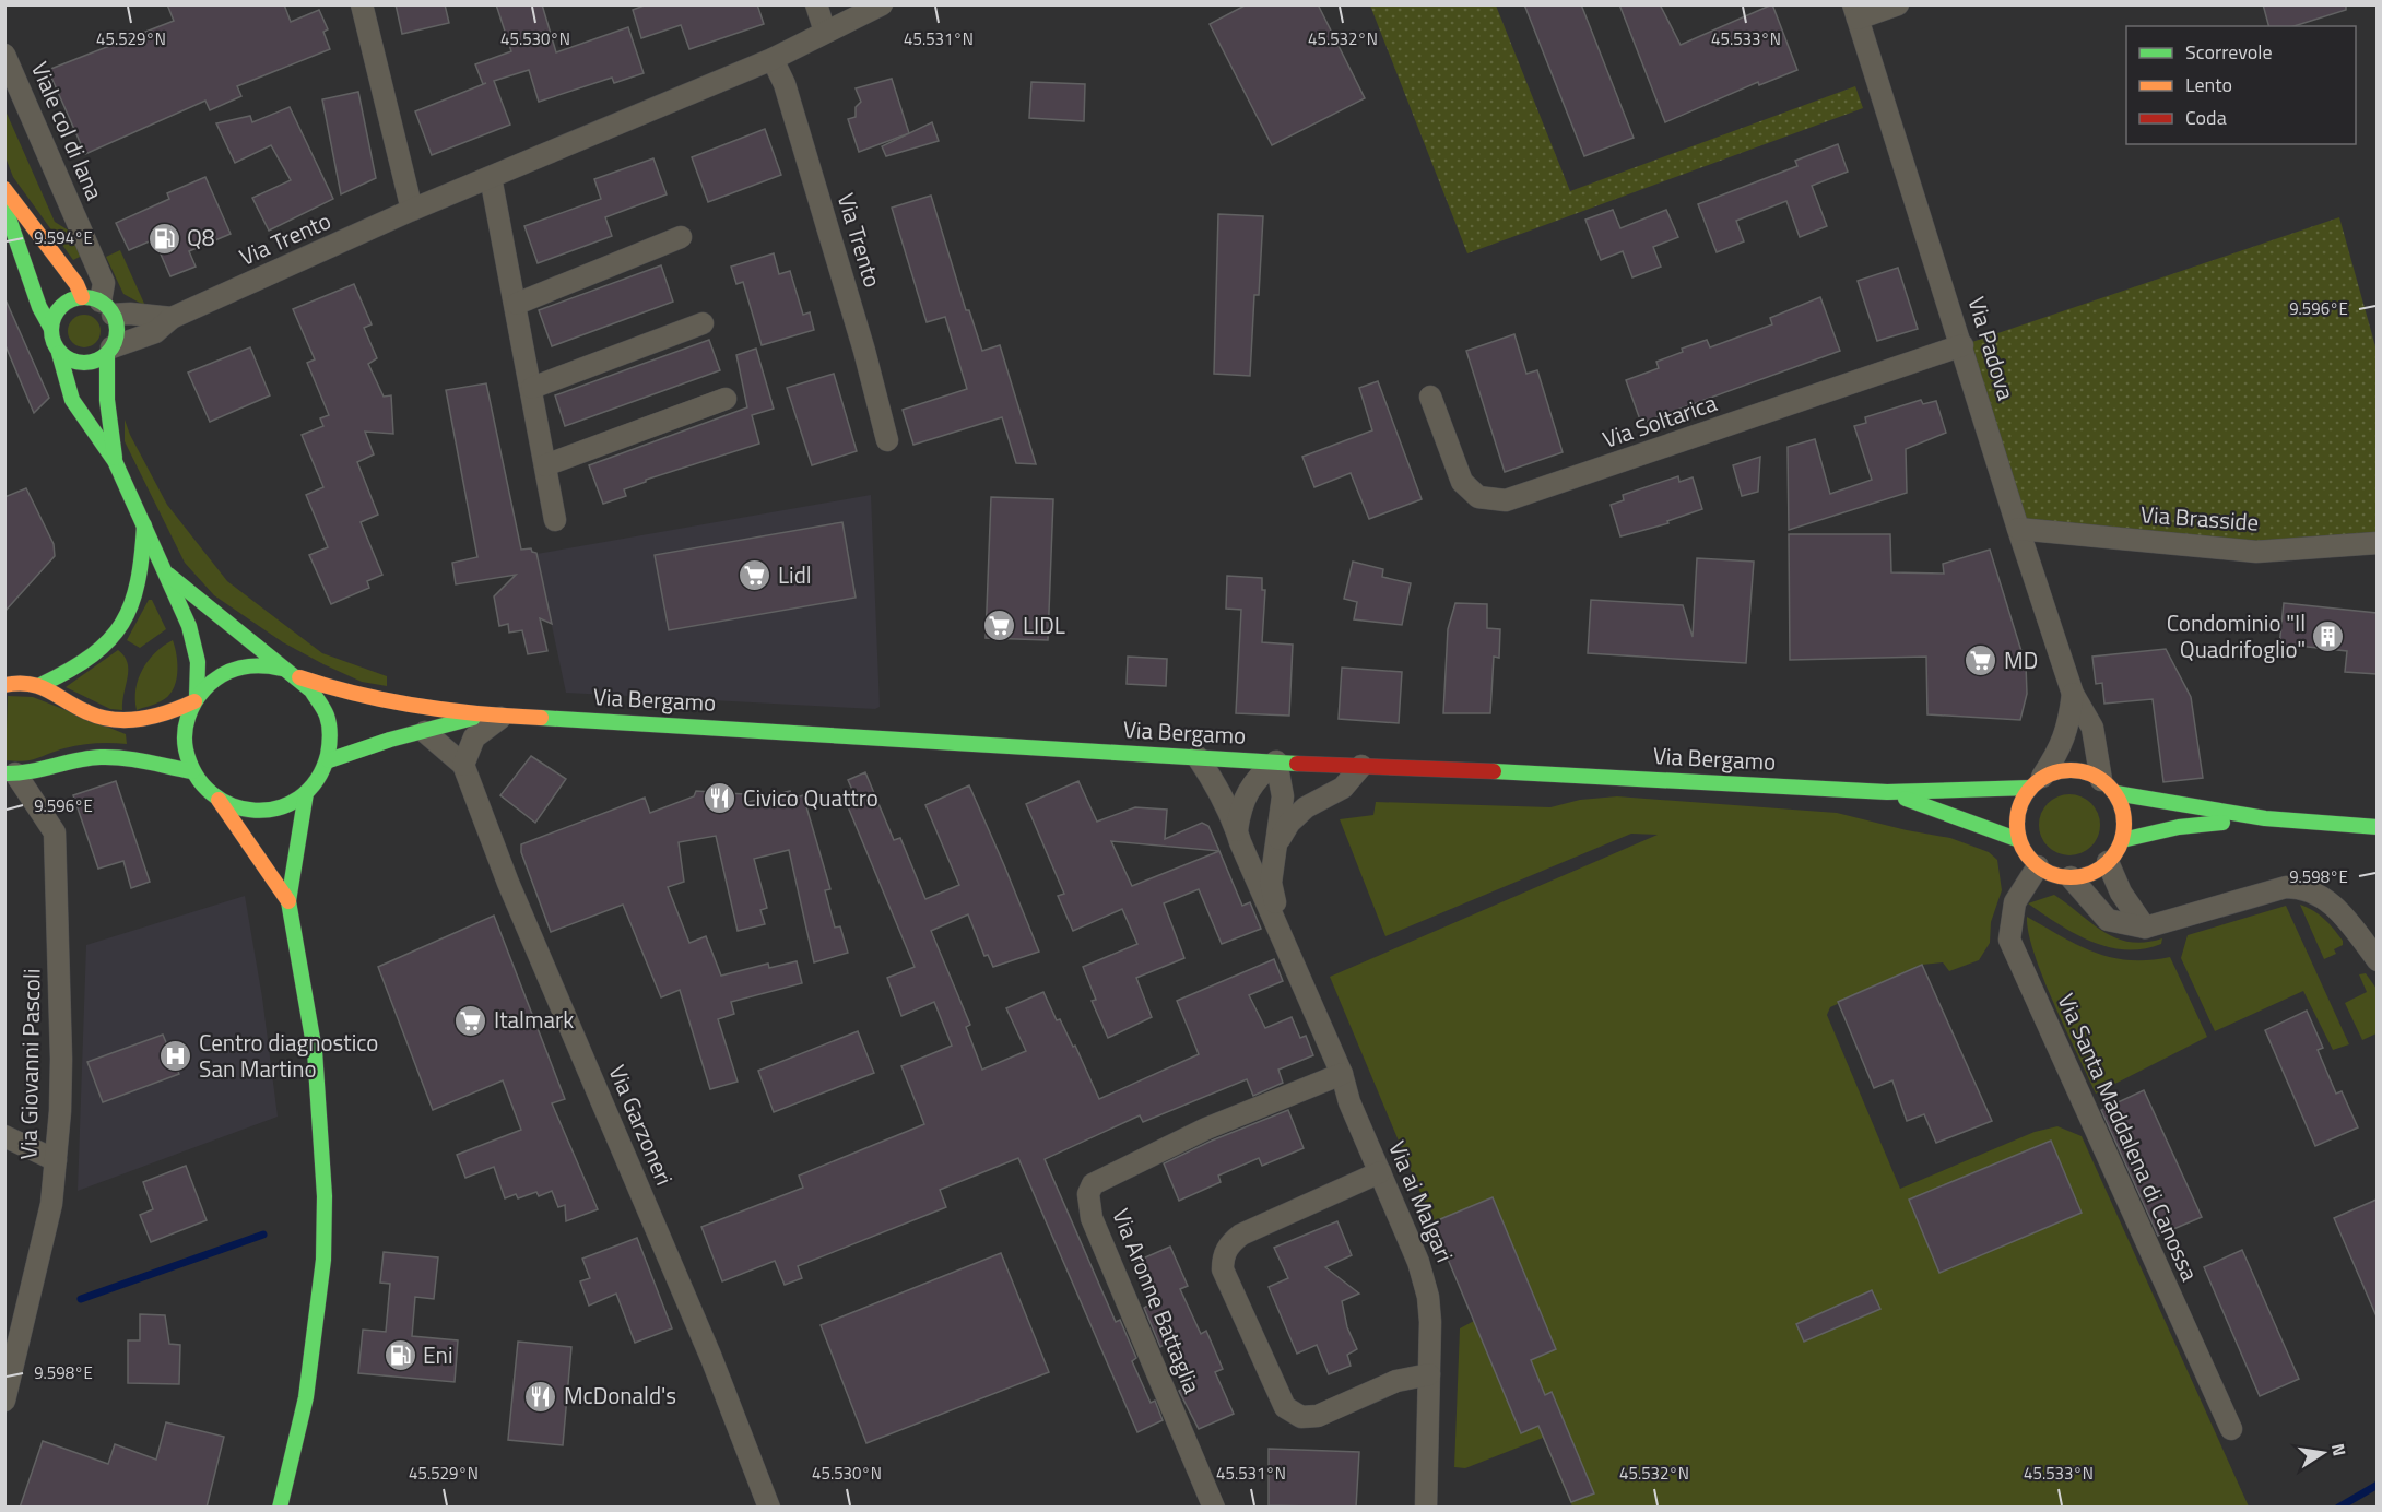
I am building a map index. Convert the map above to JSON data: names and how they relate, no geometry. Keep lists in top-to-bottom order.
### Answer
{
  "streets": {
    "main road": ["Via Bergamo"],
    "street": [
      "Viale col di lana",
      "Via Trento",
      "Via Padova",
      "Via Soltarica",
      "Via Brasside",
      "Via Giovanni Pascoli",
      "Via Garzoneri",
      "Via Santa Maddalena di Canossa",
      "Via ai Malgari",
      "Via Aronne Battaglia"
    ]
  },
  "crossings": [
    ["Viale col di lana", "Via Trento"],
    ["Via Padova", "Via Soltarica"],
    ["Via Padova", "Via Brasside"],
    ["Via Padova", "Via Bergamo"],
    ["Via Padova", "Via Santa Maddalena di Canossa"],
    ["Via Bergamo", "Via Garzoneri"],
    ["Via Bergamo", "Via Santa Maddalena di Canossa"],
    ["Via Bergamo", "Via ai Malgari"],
    ["Via ai Malgari", "Via Aronne Battaglia"]
  ],
  "places": {
    "fuel station": ["Q8", "Eni"],
    "supermarket": [
      "Lidl",
      "LIDL",
      "MD",
      "Italmark"
    ],
    "building": ["Condominio \"Il Quadrifoglio\""],
    "restaurant": ["Civico Quattro", "McDonald's"],
    "hospital": ["Centro diagnostico San Martino"]
  },
  "legend": ["Scorrevole", "Lento", "Coda"],
  "north": "right",
  "coordinates": [
    "45.529°N",
    "45.530°N",
    "45.531°N",
    "45.532°N",
    "45.533°N",
    "9.594°E",
    "9.596°E",
    "9.598°E"
  ]
}
